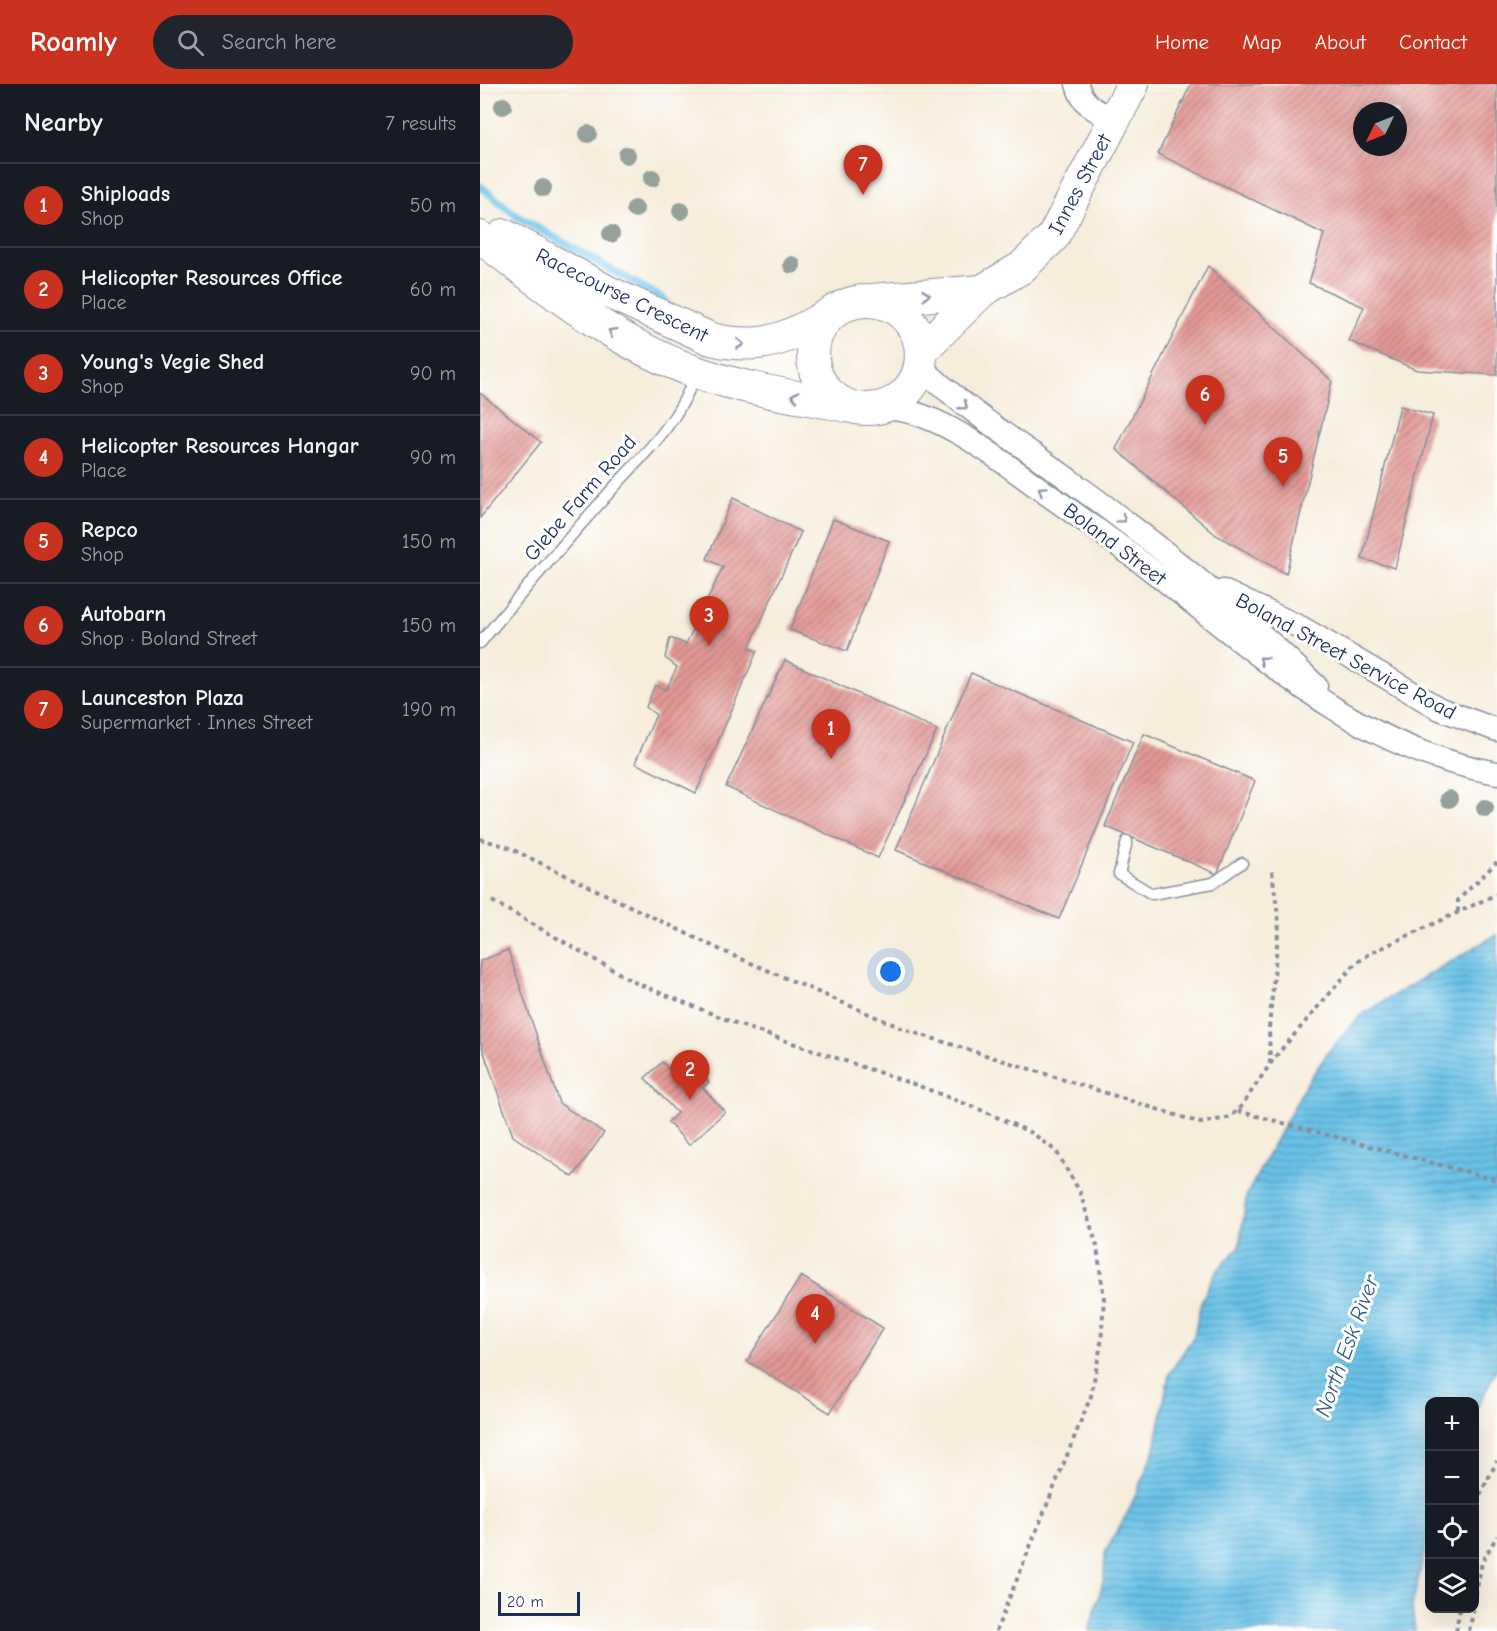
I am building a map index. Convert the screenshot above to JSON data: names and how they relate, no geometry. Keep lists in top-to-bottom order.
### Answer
{
  "streets": {
    "street": [
      "Innes Street",
      "Racecourse Crescent",
      "Boland Street",
      "Boland Street Service Road"
    ],
    "lane": ["Glebe Farm Road"]
  },
  "crossings": [
    ["Innes Street", "Racecourse Crescent"],
    ["Innes Street", "Boland Street"],
    ["Racecourse Crescent", "Glebe Farm Road"],
    ["Racecourse Crescent", "Boland Street"],
    ["Boland Street", "Boland Street Service Road"]
  ],
  "water": ["North Esk River"],
  "scale_bar": "20 m",
  "north": "bottom left",
  "page": {
    "header": "Roamly",
    "search": "Search here",
    "nav": [
      "Home",
      "Map",
      "About",
      "Contact"
    ],
    "heading": ["Nearby", "7 results"],
    "pins": [
      "7",
      "6",
      "5",
      "3",
      "1",
      "2",
      "4"
    ],
    "list": [
      {
        "mark": "1",
        "name": "Shiploads",
        "note": "Shop",
        "value": "50 m"
      },
      {
        "mark": "2",
        "name": "Helicopter Resources Office",
        "note": "Place",
        "value": "60 m"
      },
      {
        "mark": "3",
        "name": "Young's Vegie Shed",
        "note": "Shop",
        "value": "90 m"
      },
      {
        "mark": "4",
        "name": "Helicopter Resources Hangar",
        "note": "Place",
        "value": "90 m"
      },
      {
        "mark": "5",
        "name": "Repco",
        "note": "Shop",
        "value": "150 m"
      },
      {
        "mark": "6",
        "name": "Autobarn",
        "note": "Shop · Boland Street",
        "value": "150 m"
      },
      {
        "mark": "7",
        "name": "Launceston Plaza",
        "note": "Supermarket · Innes Street",
        "value": "190 m"
      }
    ],
    "map_buttons": ["+", "−"],
    "scale": "20 m"
  }
}
